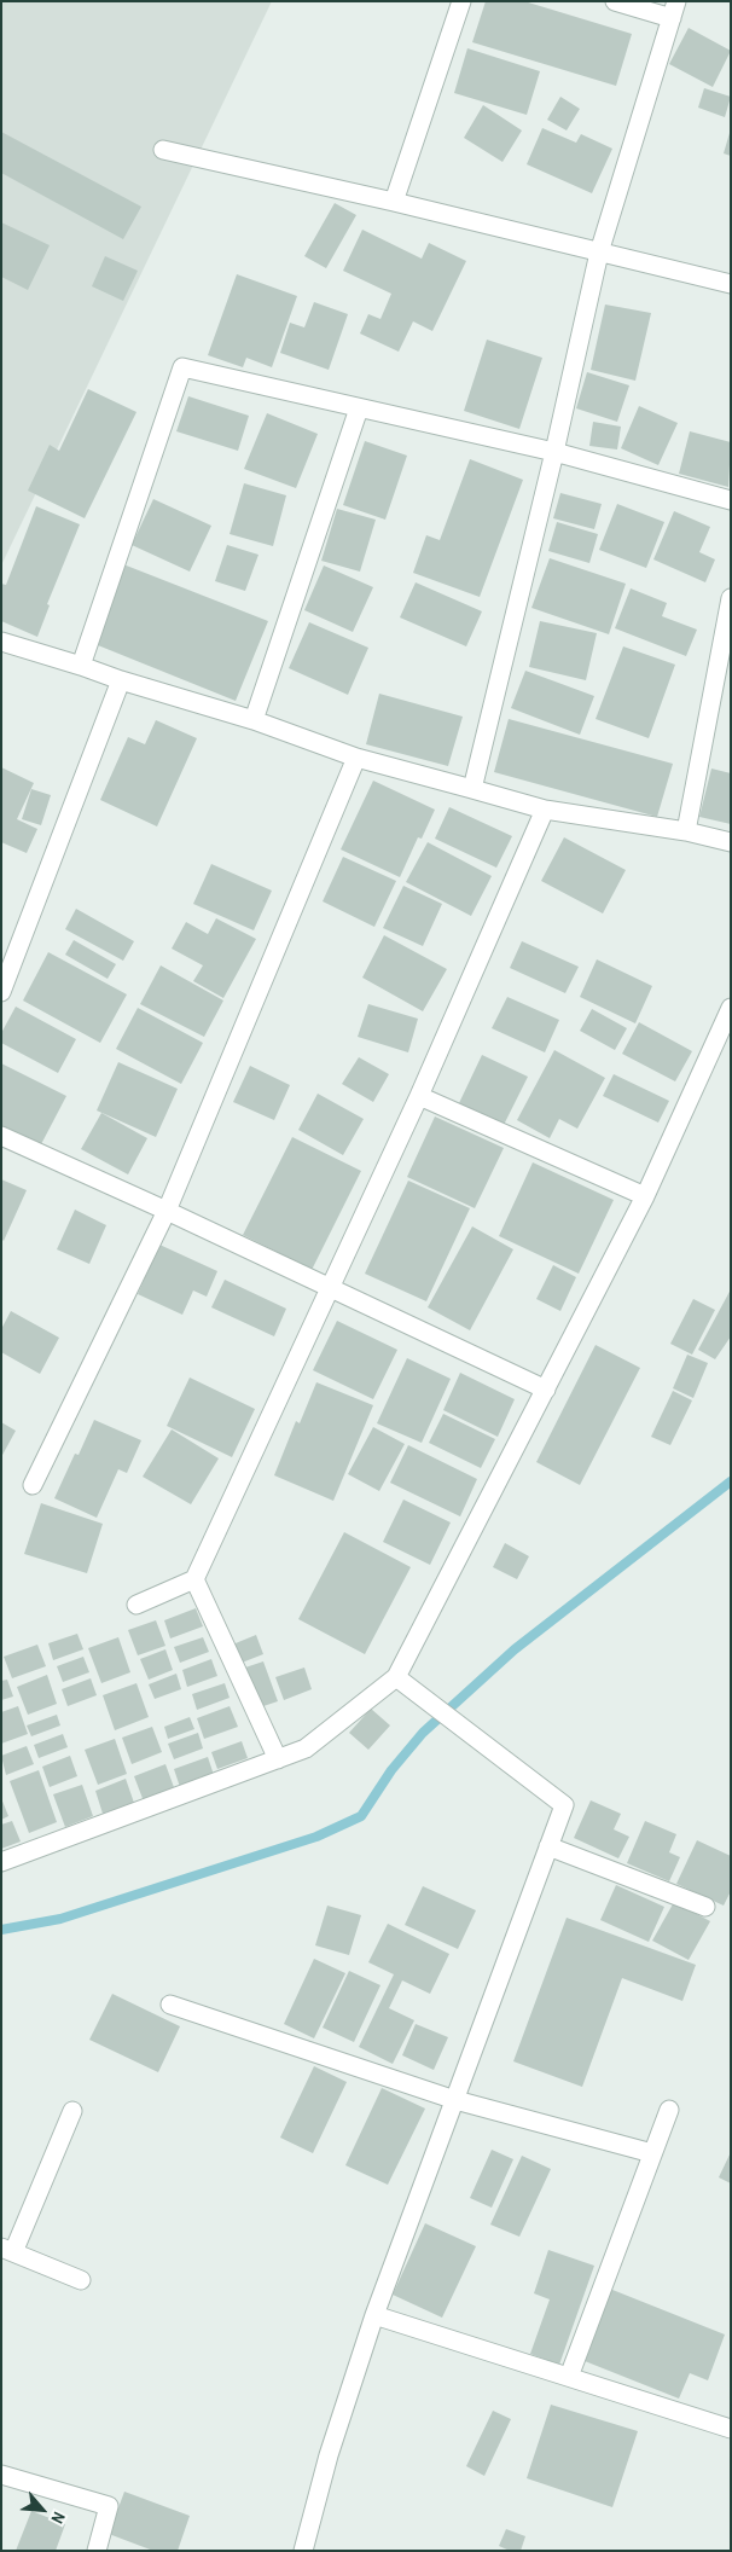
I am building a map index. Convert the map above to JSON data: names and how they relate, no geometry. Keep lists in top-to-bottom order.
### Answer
{
  "north": "bottom right"
}
